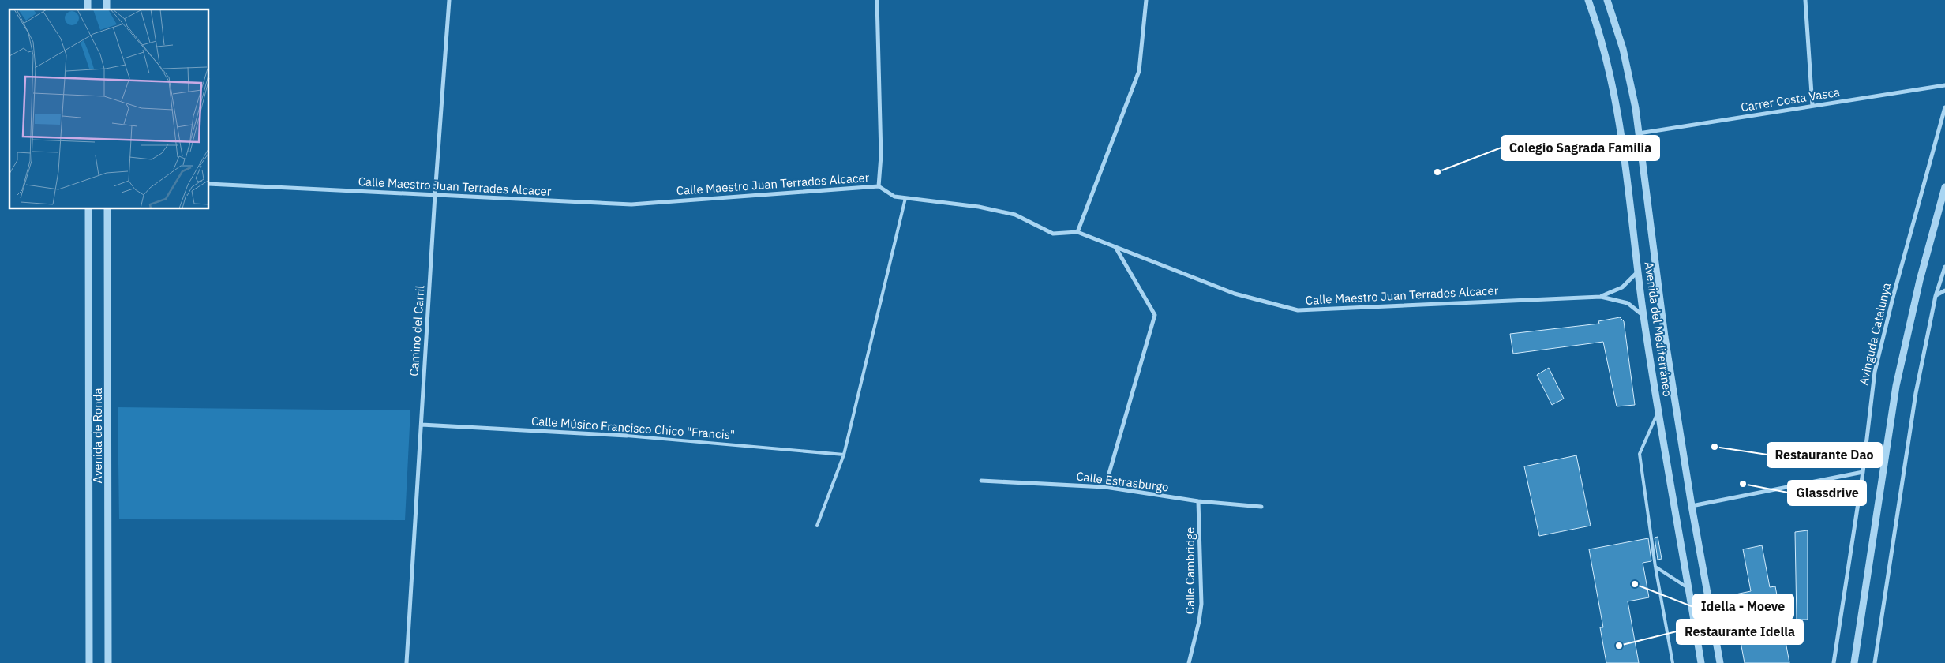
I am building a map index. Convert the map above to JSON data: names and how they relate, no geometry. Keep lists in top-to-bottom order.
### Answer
{
  "streets": {
    "street": [
      "Carrer Costa Vasca",
      "Calle Maestro Juan Terrades Alcacer",
      "Avenida del Mediterráneo",
      "Camino del Carril",
      "Avinguda Catalunya",
      "Calle Músico Francisco Chico \"Francis\"",
      "Avenida de Ronda",
      "Calle Estrasburgo",
      "Calle Cambridge"
    ]
  },
  "crossings": [
    ["Carrer Costa Vasca", "Avenida del Mediterráneo"],
    ["Calle Maestro Juan Terrades Alcacer", "Avenida del Mediterráneo"],
    ["Calle Maestro Juan Terrades Alcacer", "Camino del Carril"],
    ["Camino del Carril", "Calle Músico Francisco Chico \"Francis\""],
    ["Calle Estrasburgo", "Calle Cambridge"]
  ],
  "places": [
    "Colegio Sagrada Familia",
    "Restaurante Dao",
    "Glassdrive",
    "Idella - Moeve",
    "Restaurante Idella"
  ]
}
